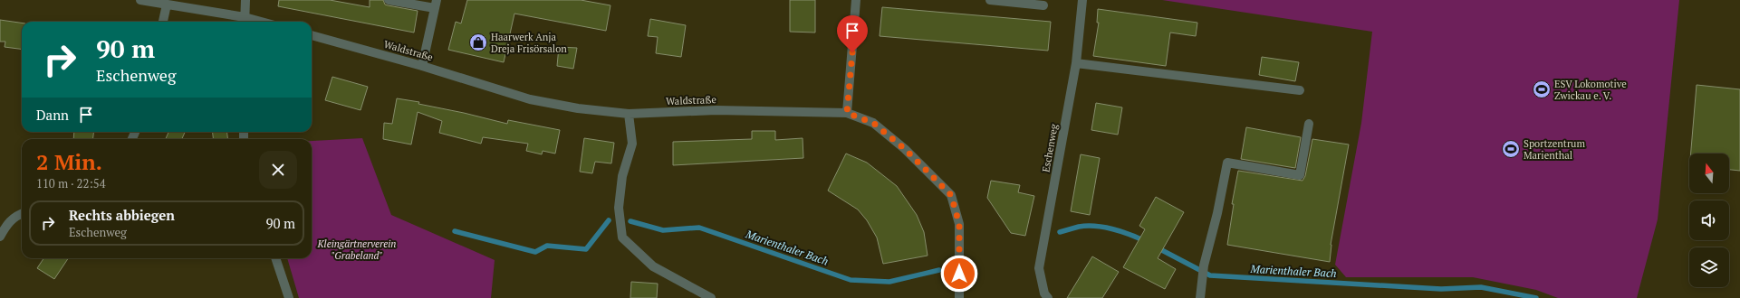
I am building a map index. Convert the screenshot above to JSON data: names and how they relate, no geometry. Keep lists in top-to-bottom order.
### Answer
{
  "streets": {
    "street": ["Waldstraße", "Eschenweg"]
  },
  "water": ["Marienthaler Bach"],
  "parks": ["Kleingärtnerverein \"Grabeland\""],
  "places": {
    "shop": ["Haarwerk Anja Dreja Frisörsalon"],
    "sports": ["ESV Lokomotive Zwickau e. V.", "Sportzentrum Marienthal"]
  },
  "north": "top",
  "page": {
    "turn": ["90 m", "Eschenweg"],
    "then": "Dann",
    "heading": ["2 Min.", "110 m · 22:54"],
    "list": [
      {
        "name": "Rechts abbiegen",
        "note": "Eschenweg",
        "value": "90 m"
      }
    ]
  }
}
